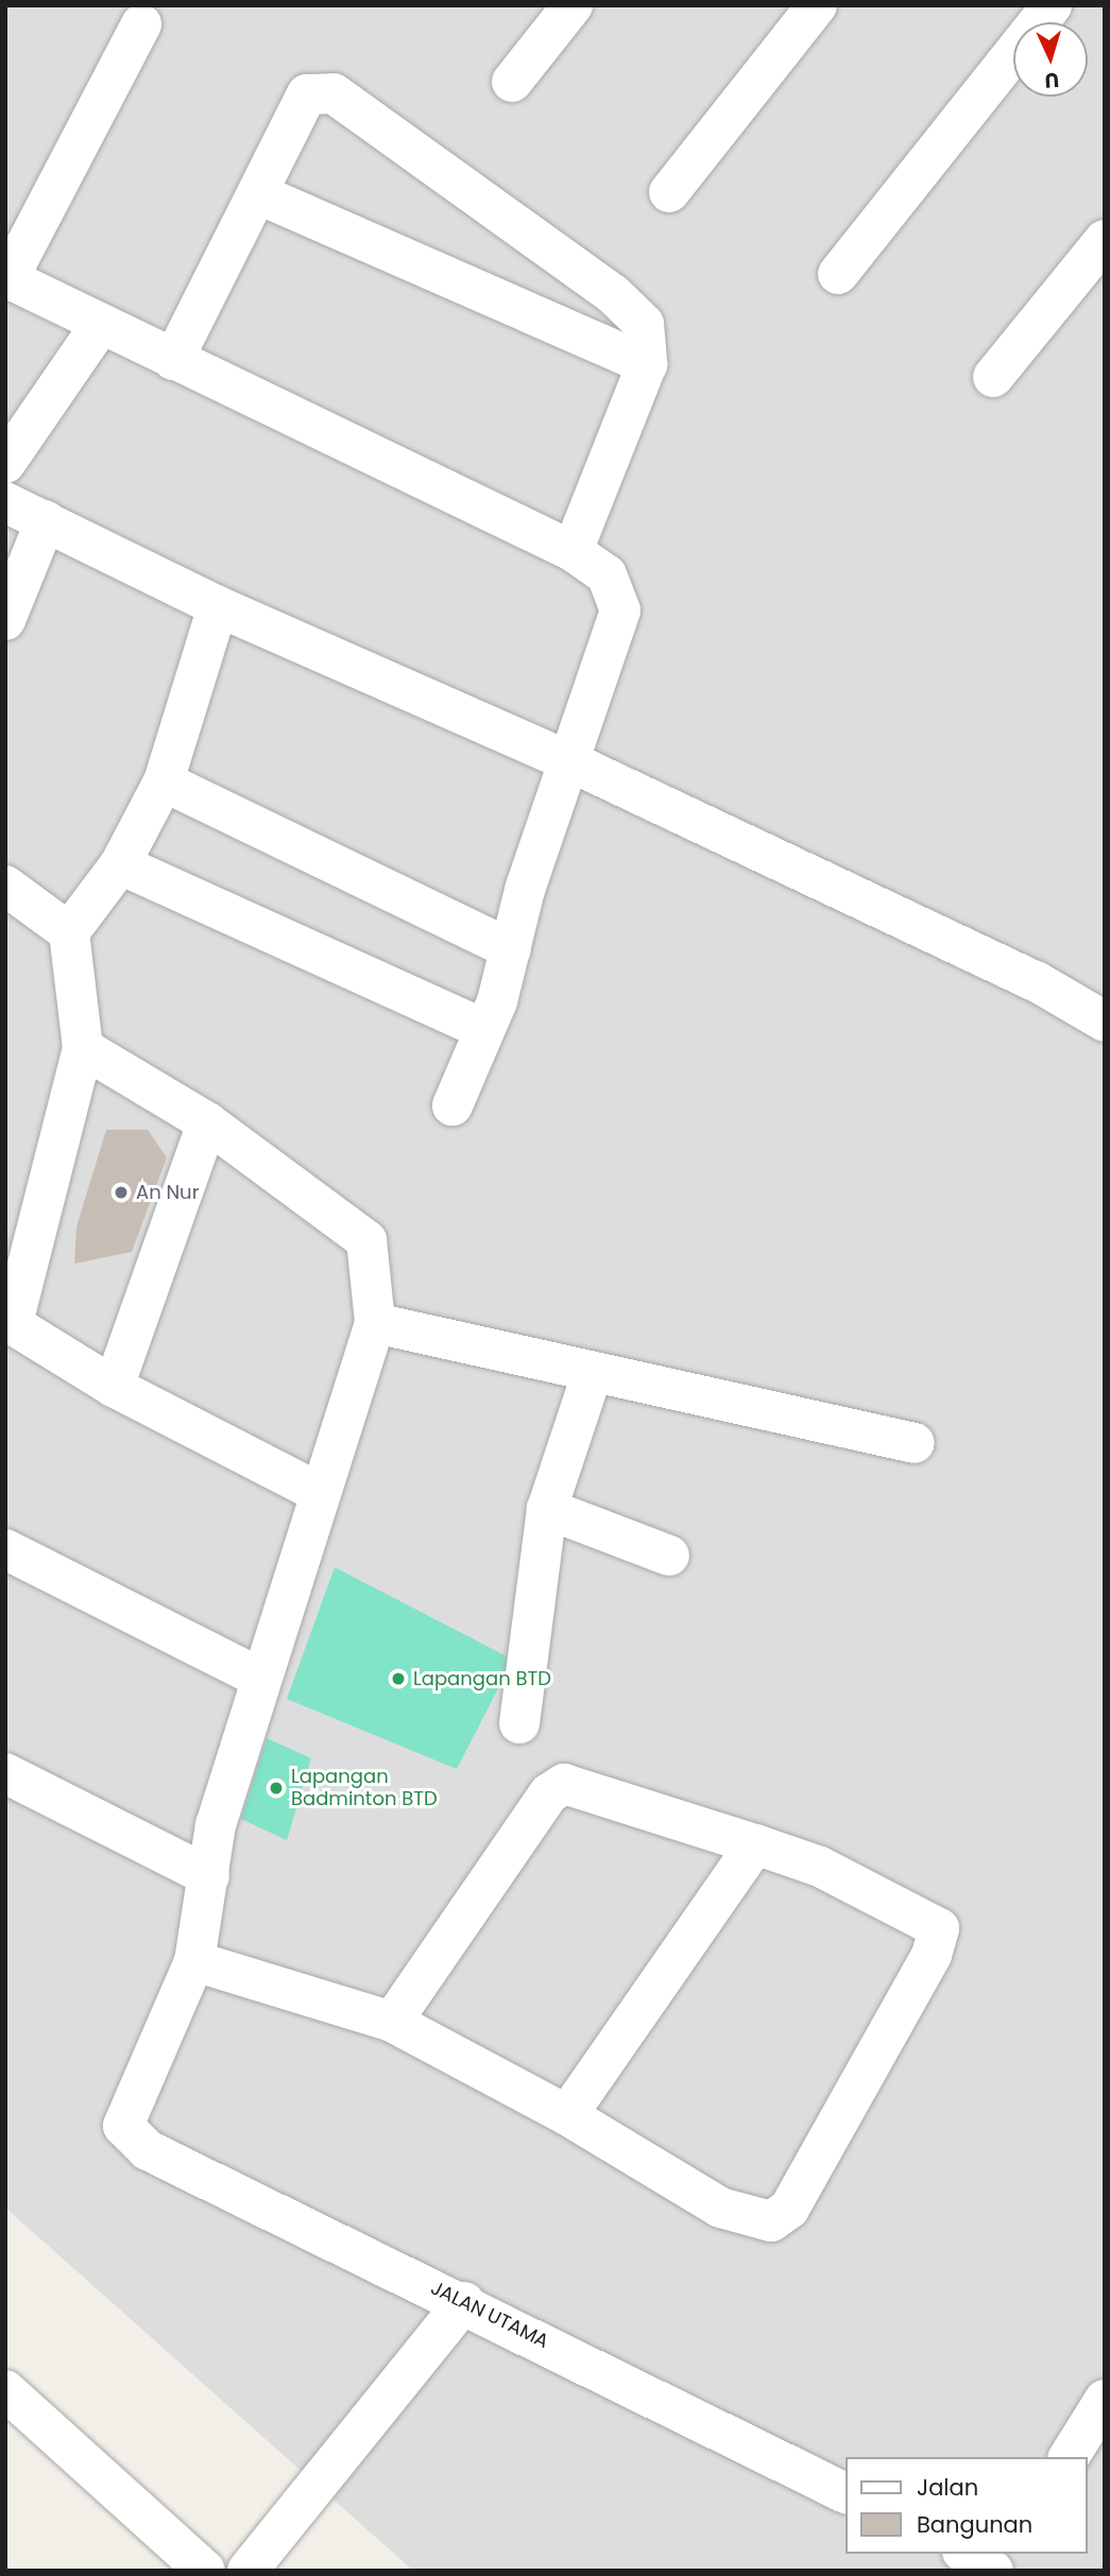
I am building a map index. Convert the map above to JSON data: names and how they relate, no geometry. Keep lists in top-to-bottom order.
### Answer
{
  "streets": {
    "street": ["JALAN UTAMA"]
  },
  "places": ["An Nur", "Lapangan BTD", "Lapangan Badminton BTD"],
  "legend": ["Jalan", "Bangunan"],
  "north": "bottom"
}
